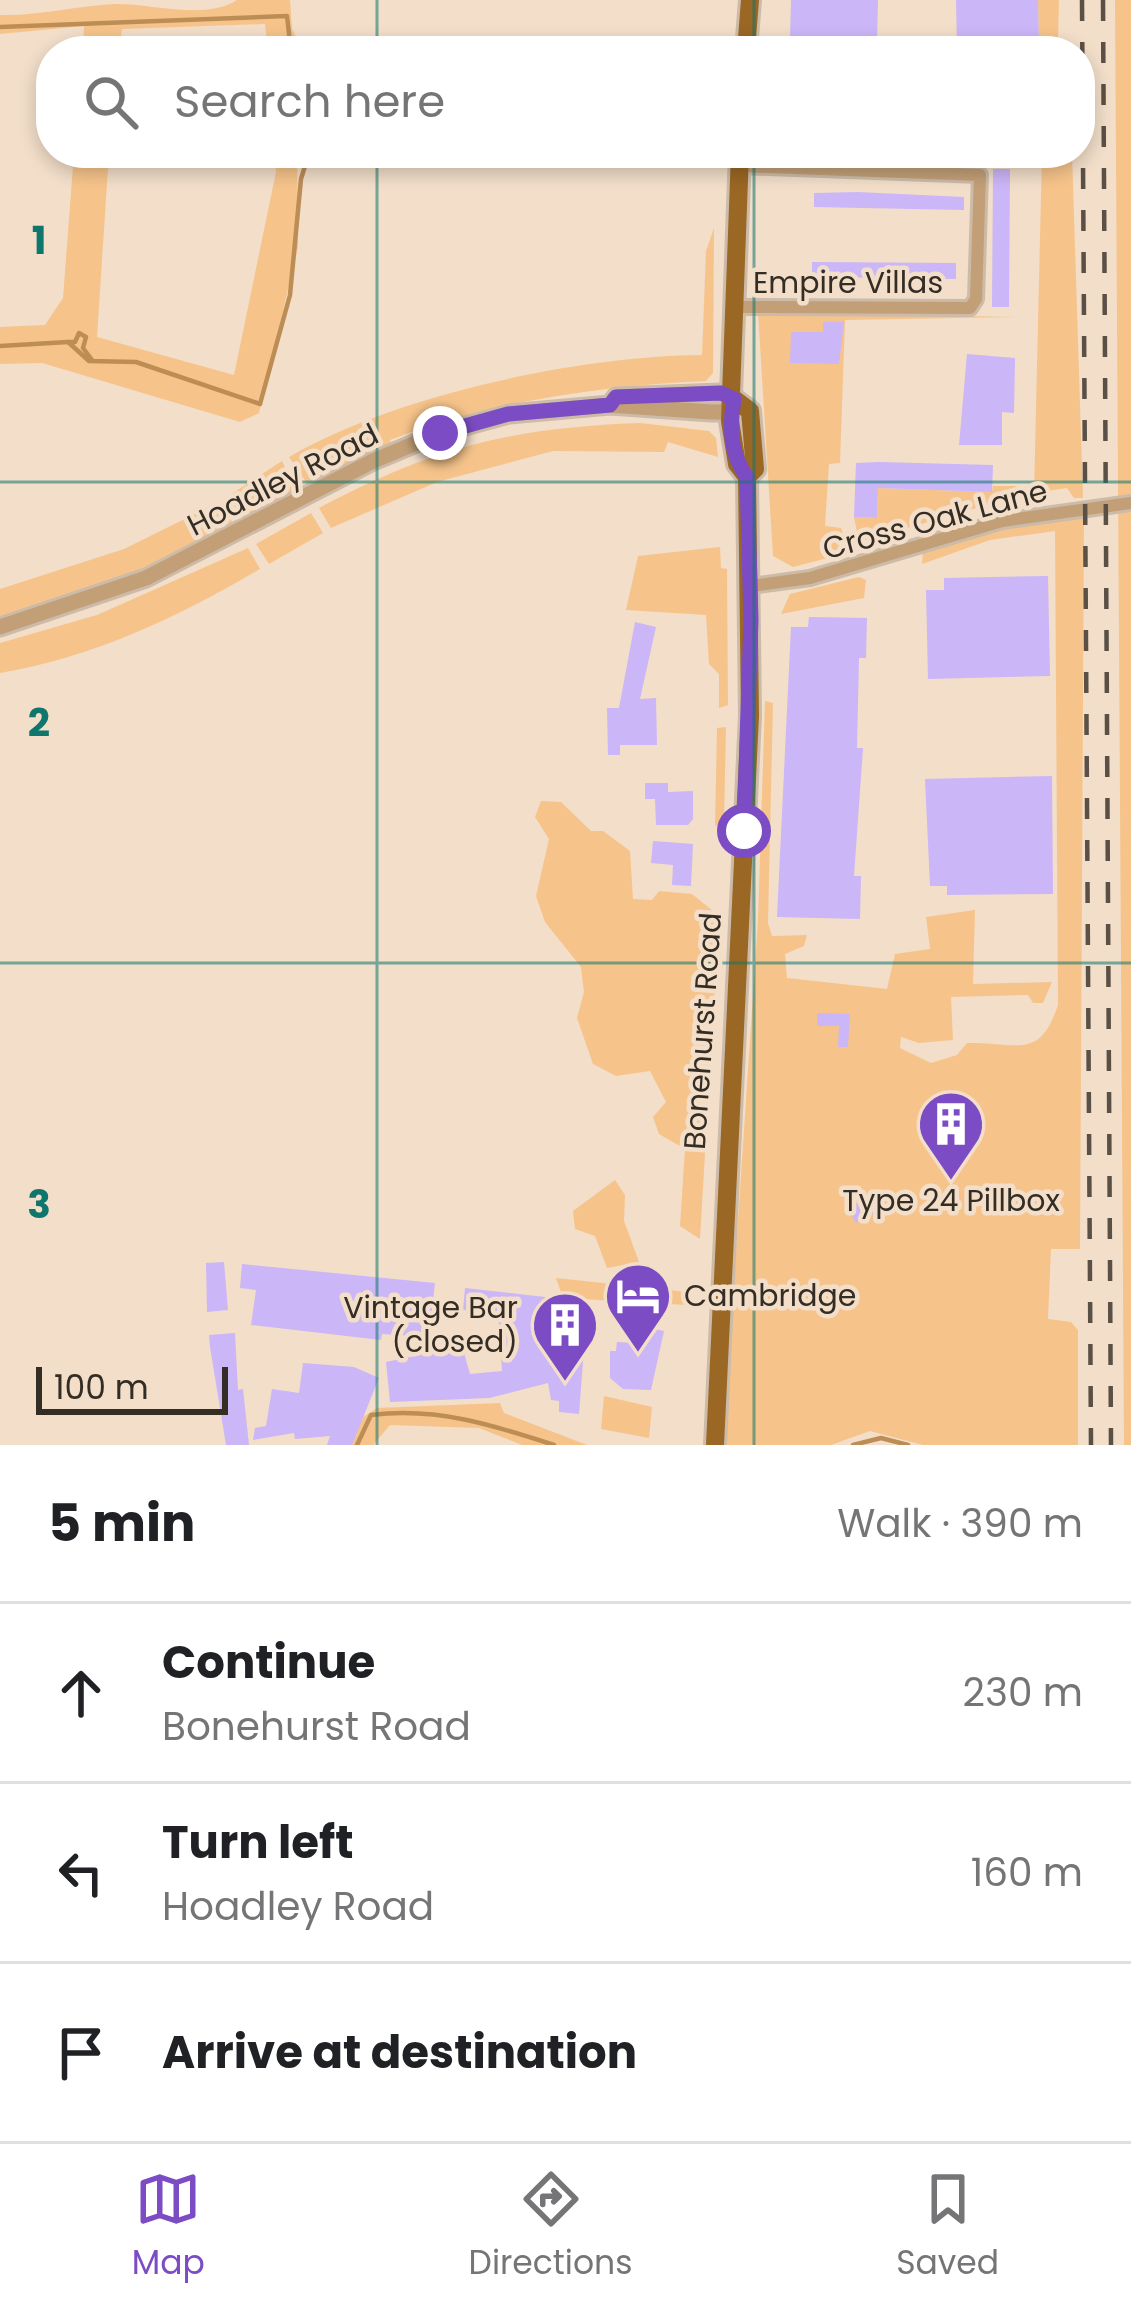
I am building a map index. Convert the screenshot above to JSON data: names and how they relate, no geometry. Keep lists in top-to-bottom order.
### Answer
{
  "streets": {
    "main road": ["Bonehurst Road"],
    "street": ["Empire Villas", "Hoadley Road", "Cross Oak Lane"]
  },
  "crossings": [
    ["Empire Villas", "Bonehurst Road"],
    ["Hoadley Road", "Bonehurst Road"],
    ["Cross Oak Lane", "Bonehurst Road"]
  ],
  "places": {
    "building": ["Type 24 Pillbox", "Vintage Bar (closed)"],
    "hotel": ["Cambridge"]
  },
  "scale_bar": "100 m",
  "page": {
    "search": "Search here",
    "scale": "100 m",
    "heading": ["5 min", "Walk · 390 m"],
    "list": [
      ["Continue", "Bonehurst Road", "230 m"],
      ["Turn left", "Hoadley Road", "160 m"],
      "Arrive at destination"
    ],
    "nav": ["Map", "Directions", "Saved"]
  },
  "grid": {
    "rows": ["1", "2", "3"]
  }
}
